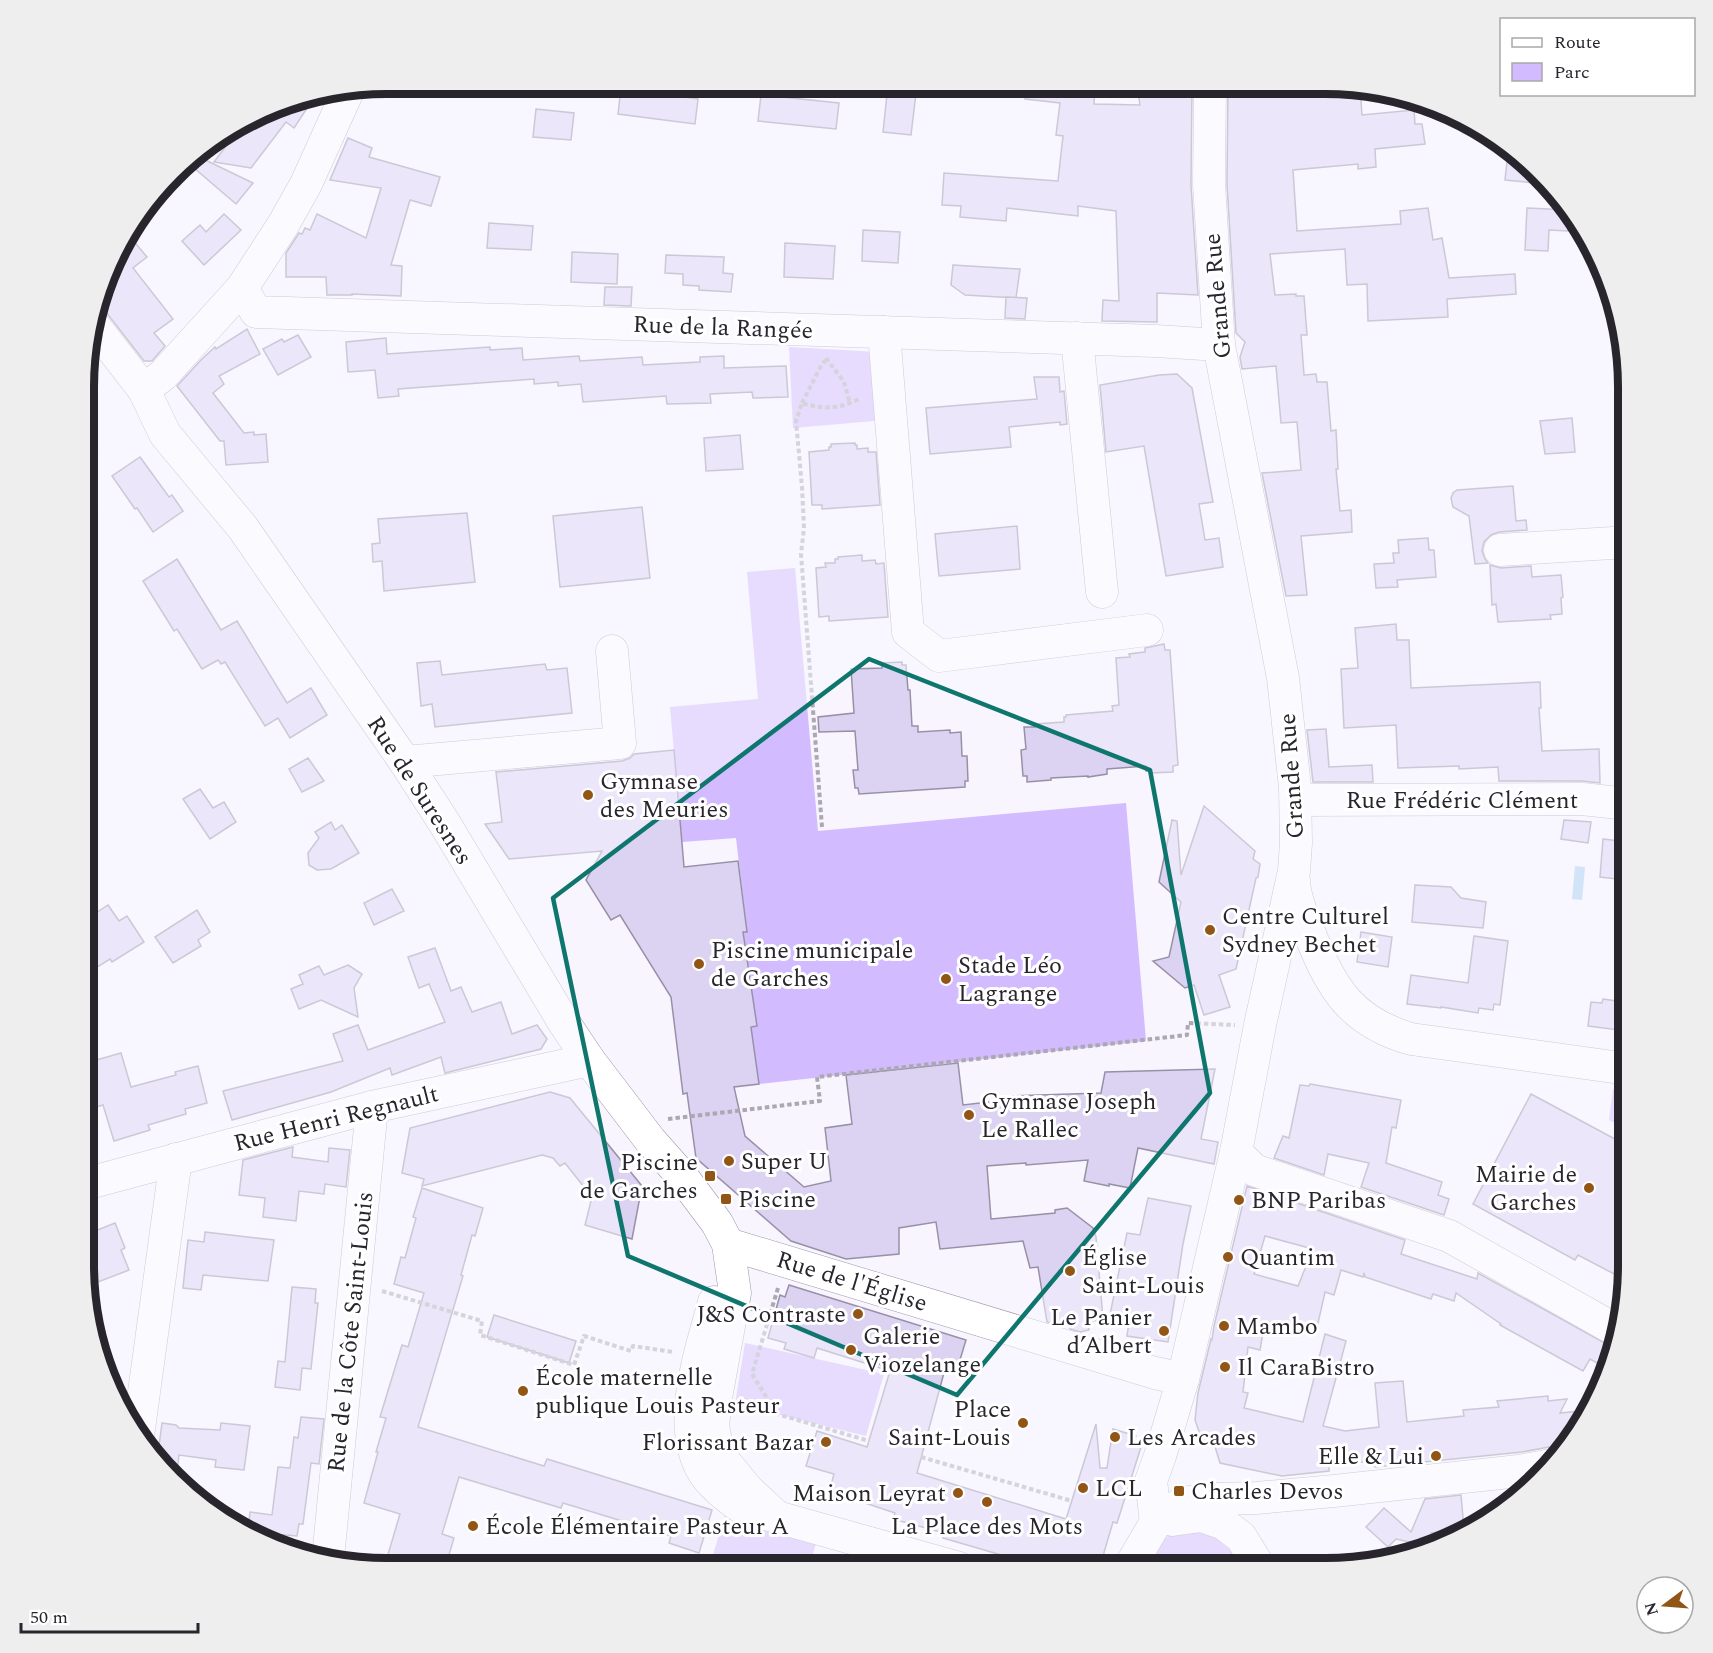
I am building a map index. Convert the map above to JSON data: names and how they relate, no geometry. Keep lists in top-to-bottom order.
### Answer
{
  "streets": {
    "street": [
      "Grande Rue",
      "Rue de la Rangée",
      "Rue de Suresnes",
      "Rue Frédéric Clément",
      "Rue Henri Regnault",
      "Rue de l'Église",
      "Rue de la Côte Saint-Louis"
    ]
  },
  "crossings": [
    ["Grande Rue", "Rue de la Rangée"],
    ["Grande Rue", "Rue Frédéric Clément"],
    ["Grande Rue", "Rue de l'Église"],
    ["Rue de Suresnes", "Rue Henri Regnault"],
    ["Rue de Suresnes", "Rue de l'Église"],
    ["Rue Henri Regnault", "Rue de la Côte Saint-Louis"]
  ],
  "places": {
    "other": [
      "Gymnase des Meuries",
      "Centre Culturel Sydney Bechet",
      "Piscine municipale de Garches",
      "Stade Léo Lagrange",
      "Gymnase Joseph Le Rallec",
      "Super U",
      "Mairie de Garches",
      "BNP Paribas",
      "Quantim",
      "Église Saint-Louis",
      "J&S Contraste",
      "Mambo",
      "Le Panier d’Albert",
      "Galerie Viozelange",
      "Il CaraBistro",
      "École maternelle publique Louis Pasteur",
      "Place Saint-Louis",
      "Les Arcades",
      "Florissant Bazar",
      "Elle & Lui",
      "LCL",
      "Maison Leyrat",
      "La Place des Mots",
      "École Élémentaire Pasteur A"
    ],
    "transit": ["Piscine de Garches", "Piscine", "Charles Devos"]
  },
  "legend": ["Route", "Parc"],
  "scale_bar": "50 m",
  "north": "left"
}
